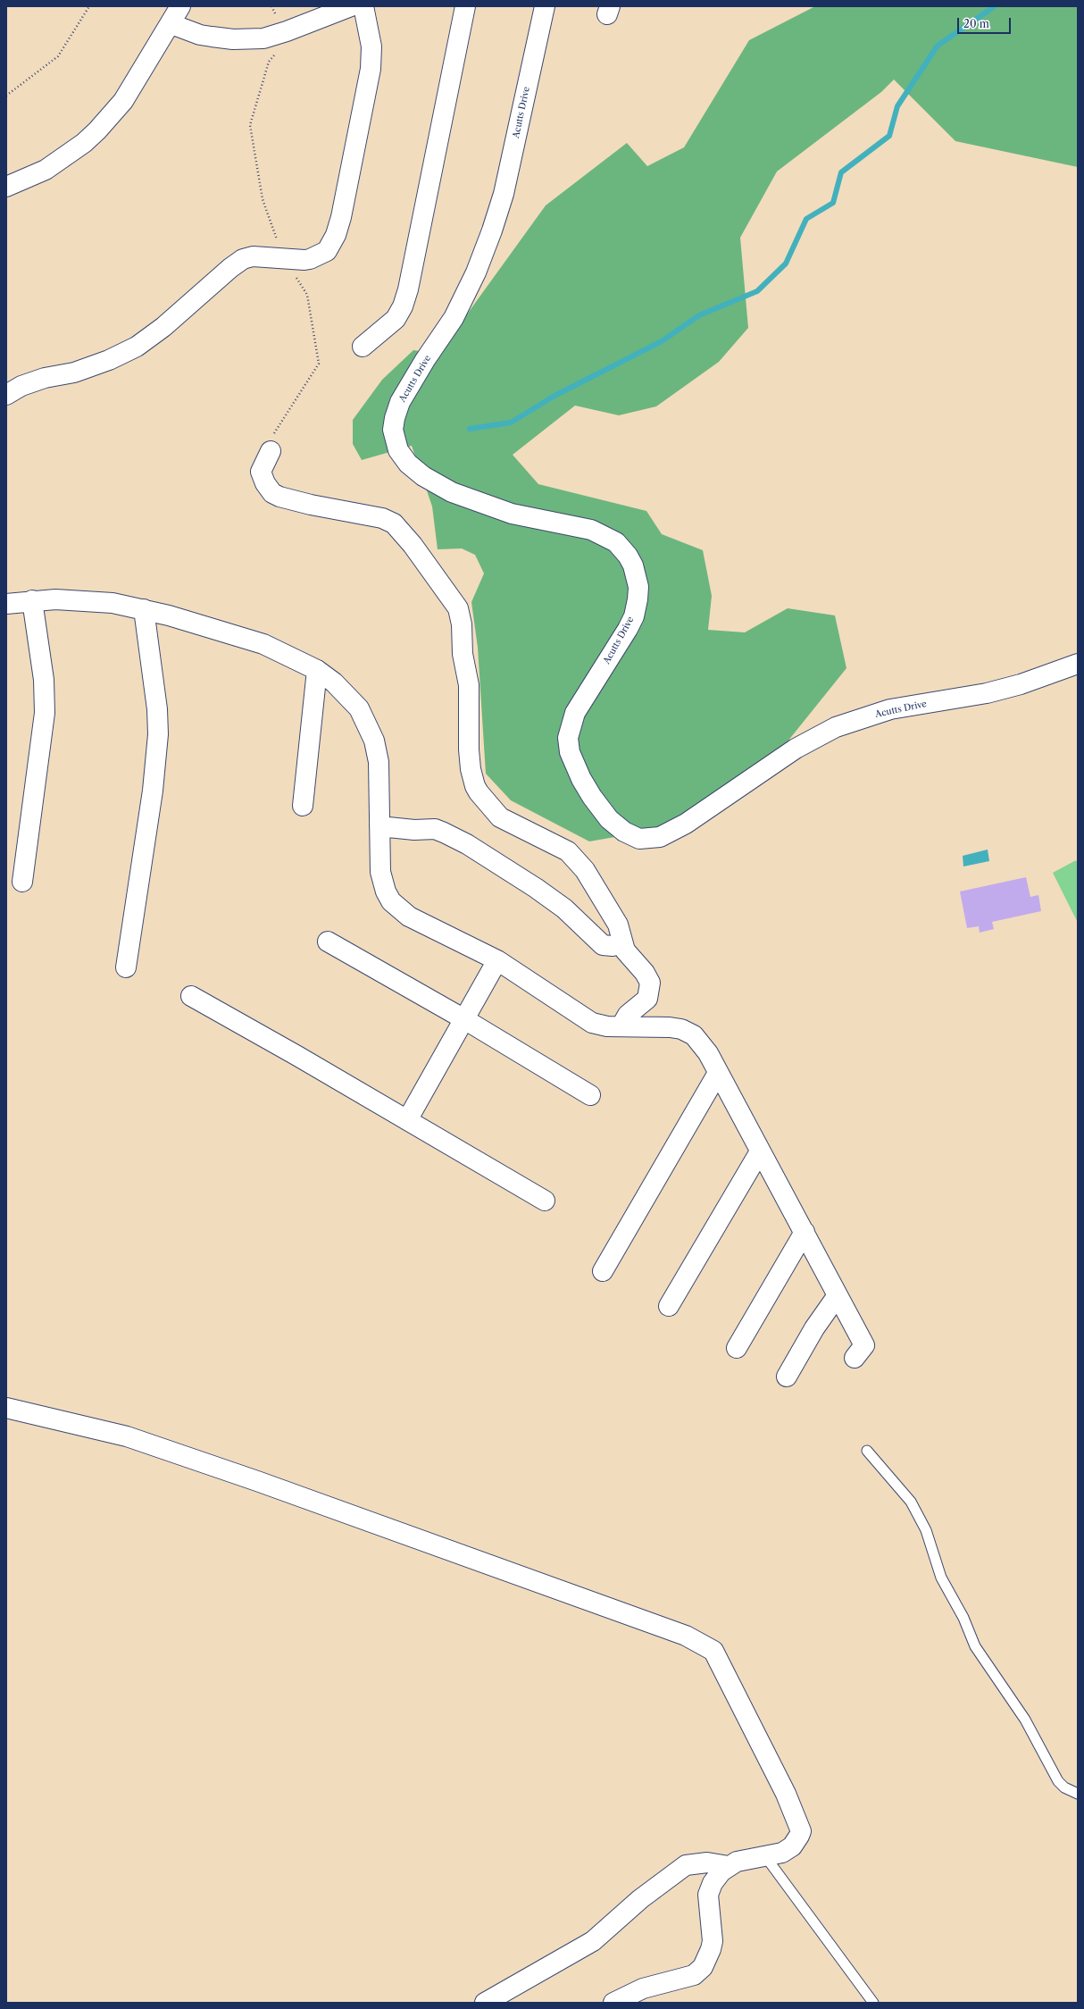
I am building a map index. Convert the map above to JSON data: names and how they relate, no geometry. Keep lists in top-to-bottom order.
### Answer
{
  "streets": {
    "street": ["Acutts Drive"]
  },
  "scale_bar": "20 m"
}
